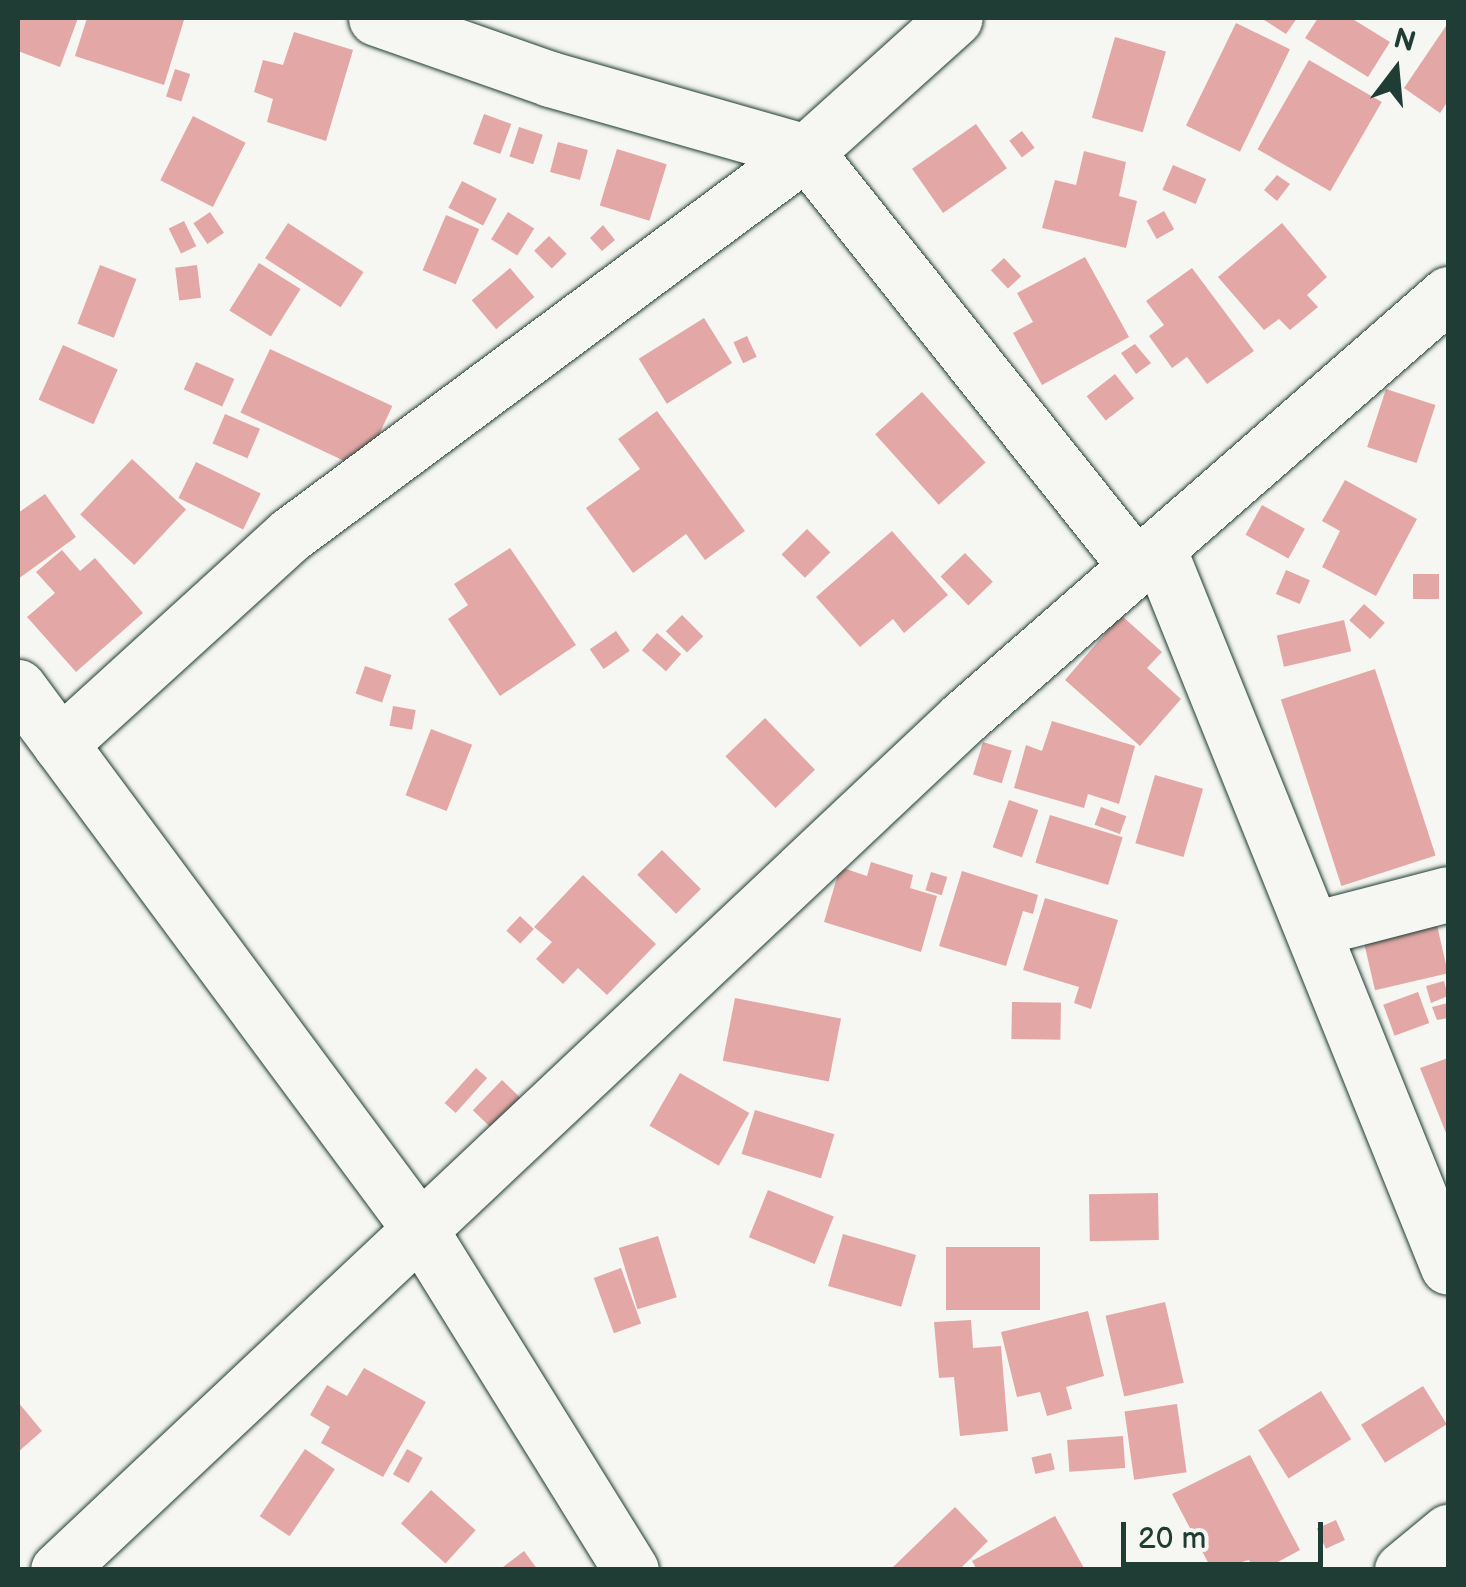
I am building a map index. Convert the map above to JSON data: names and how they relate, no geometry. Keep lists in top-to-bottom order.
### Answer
{
  "scale_bar": "20 m",
  "north": "top"
}
